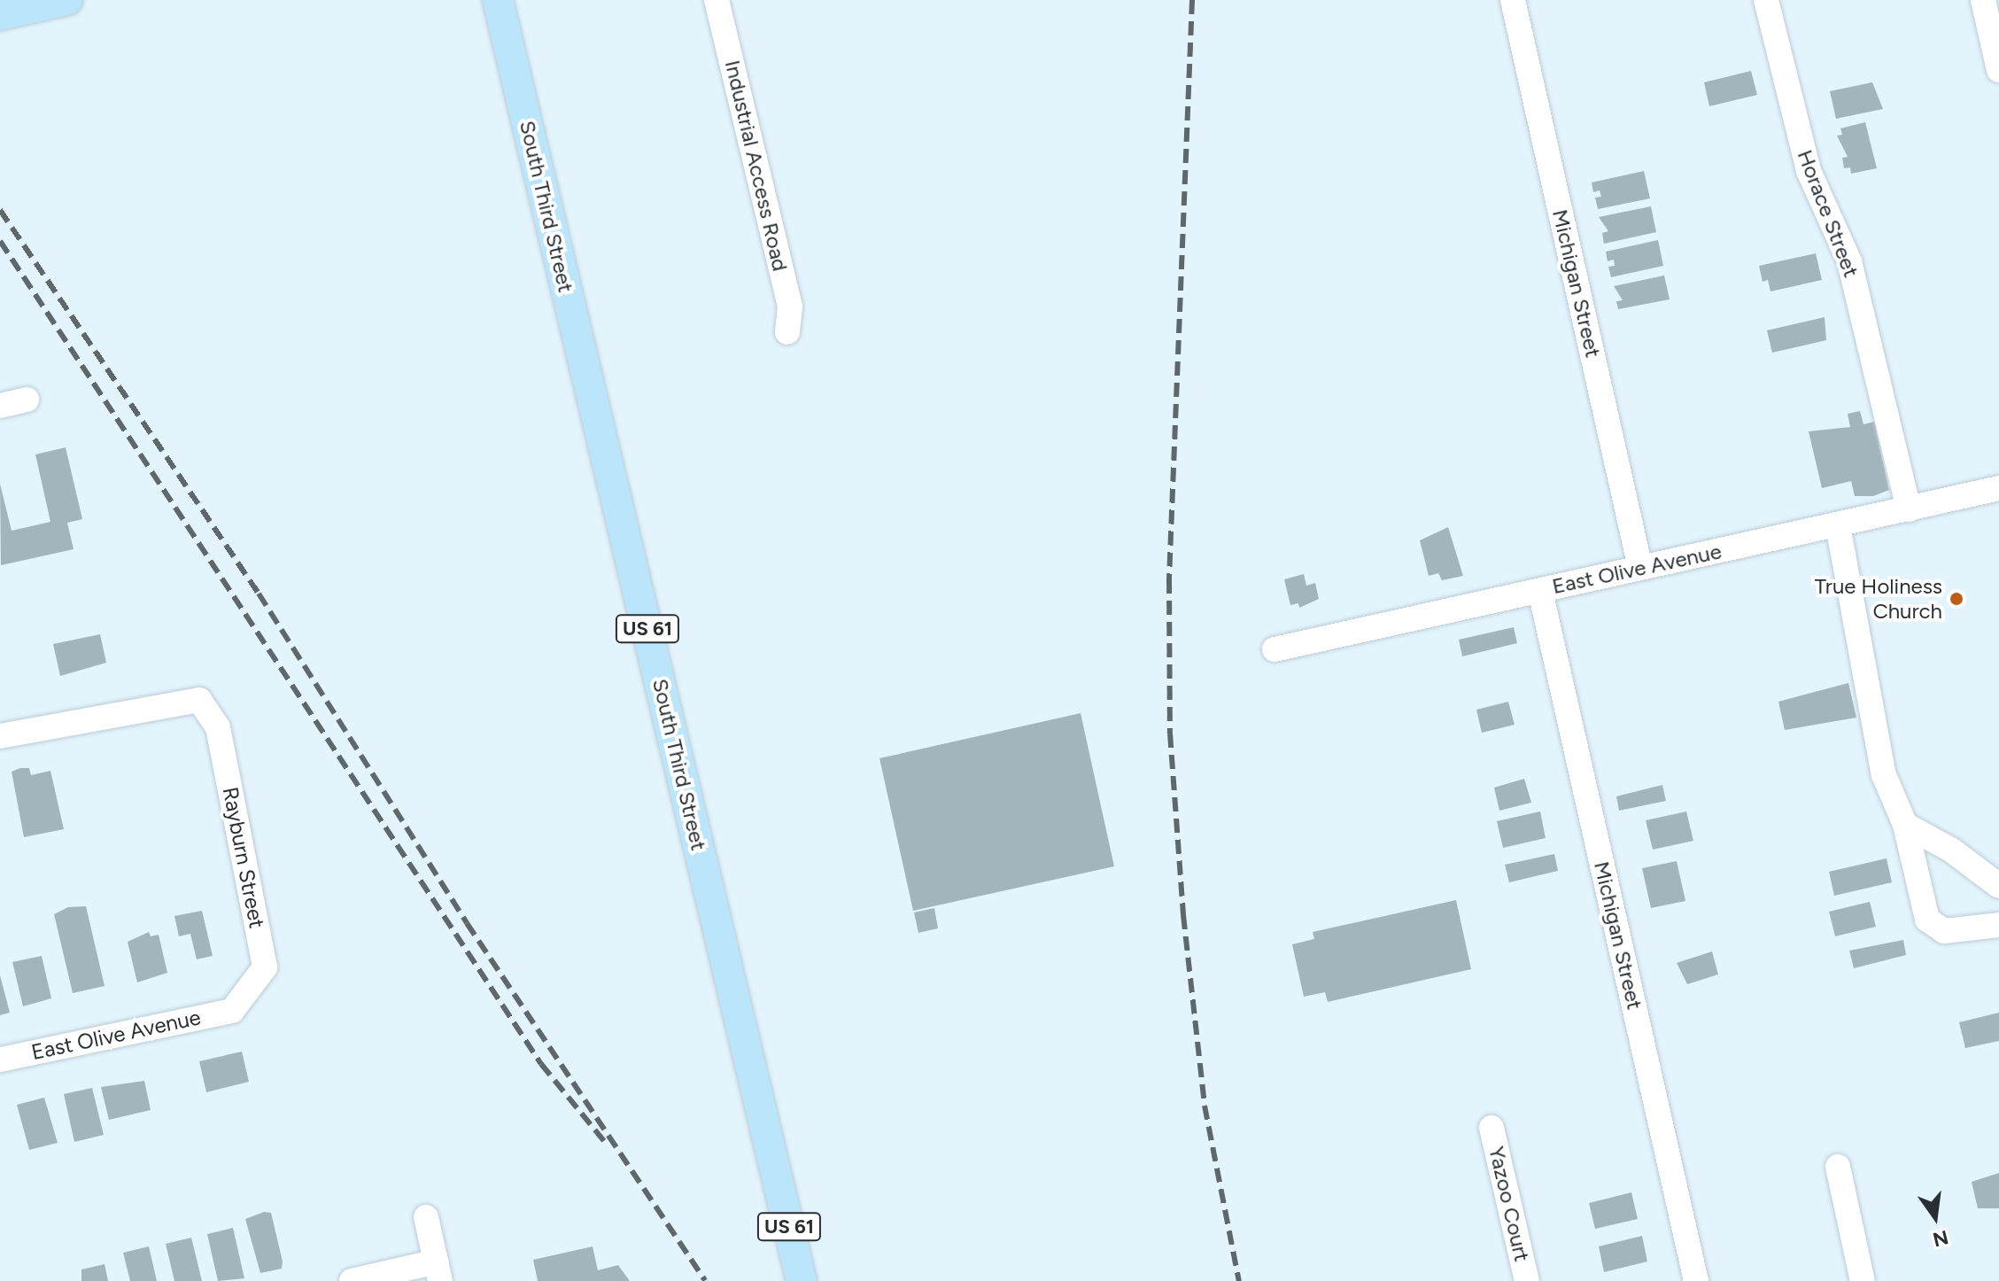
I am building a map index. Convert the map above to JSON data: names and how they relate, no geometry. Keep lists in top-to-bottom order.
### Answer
{
  "streets": {
    "main road": ["South Third Street", "US 61"],
    "street": [
      "Industrial Access Road",
      "Horace Street",
      "Michigan Street",
      "East Olive Avenue",
      "Rayburn Street",
      "Yazoo Court"
    ]
  },
  "crossings": [
    ["Horace Street", "East Olive Avenue"],
    ["Michigan Street", "East Olive Avenue"],
    ["East Olive Avenue", "Rayburn Street"]
  ],
  "places": ["True Holiness Church"],
  "north": "bottom"
}
